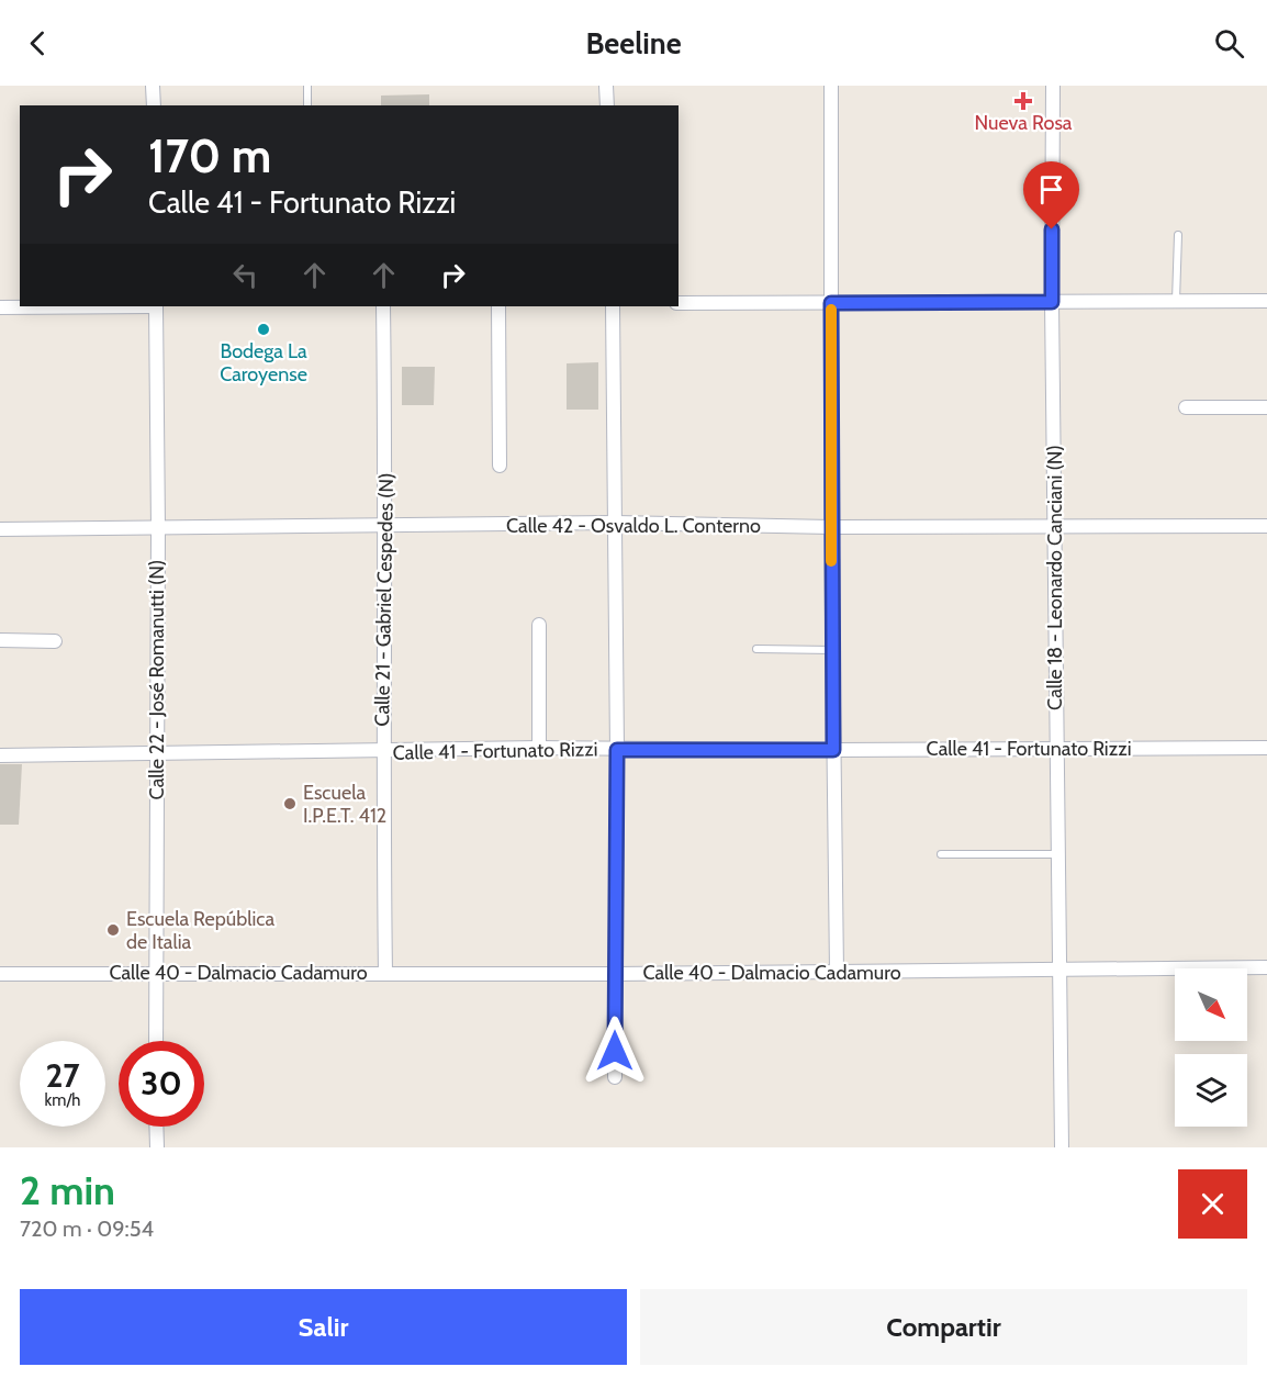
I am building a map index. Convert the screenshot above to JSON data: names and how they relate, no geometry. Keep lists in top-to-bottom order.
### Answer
{
  "streets": {
    "street": [
      "Calle 42 - Osvaldo L. Conterno",
      "Calle 18 - Leonardo Canciani (N)",
      "Calle 21 - Gabriel Cespedes (N)",
      "Calle 22 - José Romanutti (N)",
      "Calle 41 - Fortunato Rizzi",
      "Calle 40 - Dalmacio Cadamuro"
    ]
  },
  "crossings": [
    ["Calle 42 - Osvaldo L. Conterno", "Calle 18 - Leonardo Canciani (N)"],
    ["Calle 42 - Osvaldo L. Conterno", "Calle 21 - Gabriel Cespedes (N)"],
    ["Calle 42 - Osvaldo L. Conterno", "Calle 22 - José Romanutti (N)"],
    ["Calle 18 - Leonardo Canciani (N)", "Calle 41 - Fortunato Rizzi"],
    ["Calle 18 - Leonardo Canciani (N)", "Calle 40 - Dalmacio Cadamuro"],
    ["Calle 21 - Gabriel Cespedes (N)", "Calle 41 - Fortunato Rizzi"],
    ["Calle 21 - Gabriel Cespedes (N)", "Calle 40 - Dalmacio Cadamuro"],
    ["Calle 22 - José Romanutti (N)", "Calle 41 - Fortunato Rizzi"],
    ["Calle 22 - José Romanutti (N)", "Calle 40 - Dalmacio Cadamuro"]
  ],
  "places": {
    "health": ["Nueva Rosa"],
    "other": ["Bodega La Caroyense", "Escuela I.P.E.T. 412", "Escuela República de Italia"]
  },
  "north": "bottom right",
  "page": {
    "header": "Beeline",
    "turn": ["170 m", "Calle 41 - Fortunato Rizzi"],
    "speed": "27 km/h",
    "limit": "30",
    "heading": ["2 min", "720 m · 09:54"],
    "buttons": ["Salir", "Compartir"]
  }
}
